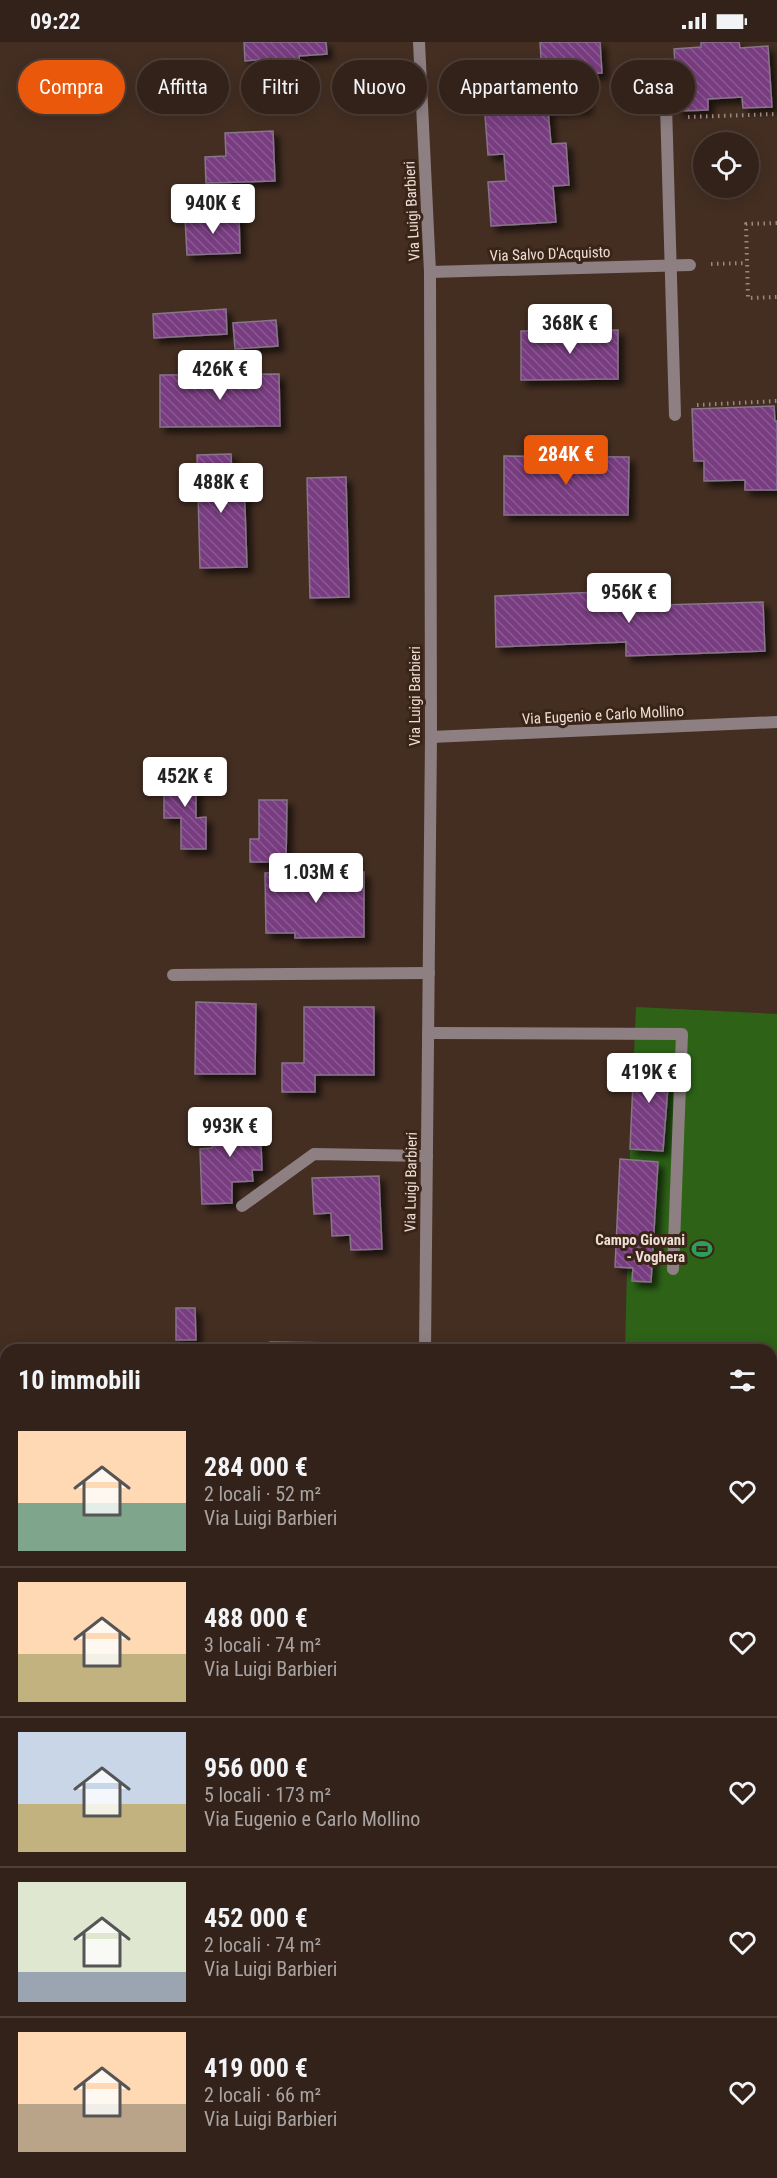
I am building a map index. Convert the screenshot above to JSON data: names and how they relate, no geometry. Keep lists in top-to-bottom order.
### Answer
{
  "streets": {
    "street": ["Via Luigi Barbieri", "Via Salvo D'Acquisto", "Via Eugenio e Carlo Mollino"]
  },
  "crossings": [
    ["Via Luigi Barbieri", "Via Salvo D'Acquisto"],
    ["Via Luigi Barbieri", "Via Eugenio e Carlo Mollino"]
  ],
  "places": {
    "sports": ["Campo Giovani - Voghera"]
  },
  "page": {
    "status": "09:22",
    "chip": [
      "Compra",
      "Affitta",
      "Filtri",
      "Nuovo",
      "Appartamento",
      "Casa"
    ],
    "price": [
      "940K €",
      "368K €",
      "426K €",
      "284K €",
      "488K €",
      "956K €",
      "452K €",
      "1.03M €",
      "419K €",
      "993K €"
    ],
    "heading": "10 immobili",
    "list": [
      {
        "name": "284 000 €",
        "note": "2 locali · 52 m² · Via Luigi Barbieri"
      },
      {
        "name": "488 000 €",
        "note": "3 locali · 74 m² · Via Luigi Barbieri"
      },
      {
        "name": "956 000 €",
        "note": "5 locali · 173 m² · Via Eugenio e Carlo Mollino"
      },
      {
        "name": "452 000 €",
        "note": "2 locali · 74 m² · Via Luigi Barbieri"
      },
      {
        "name": "419 000 €",
        "note": "2 locali · 66 m² · Via Luigi Barbieri"
      }
    ]
  }
}
